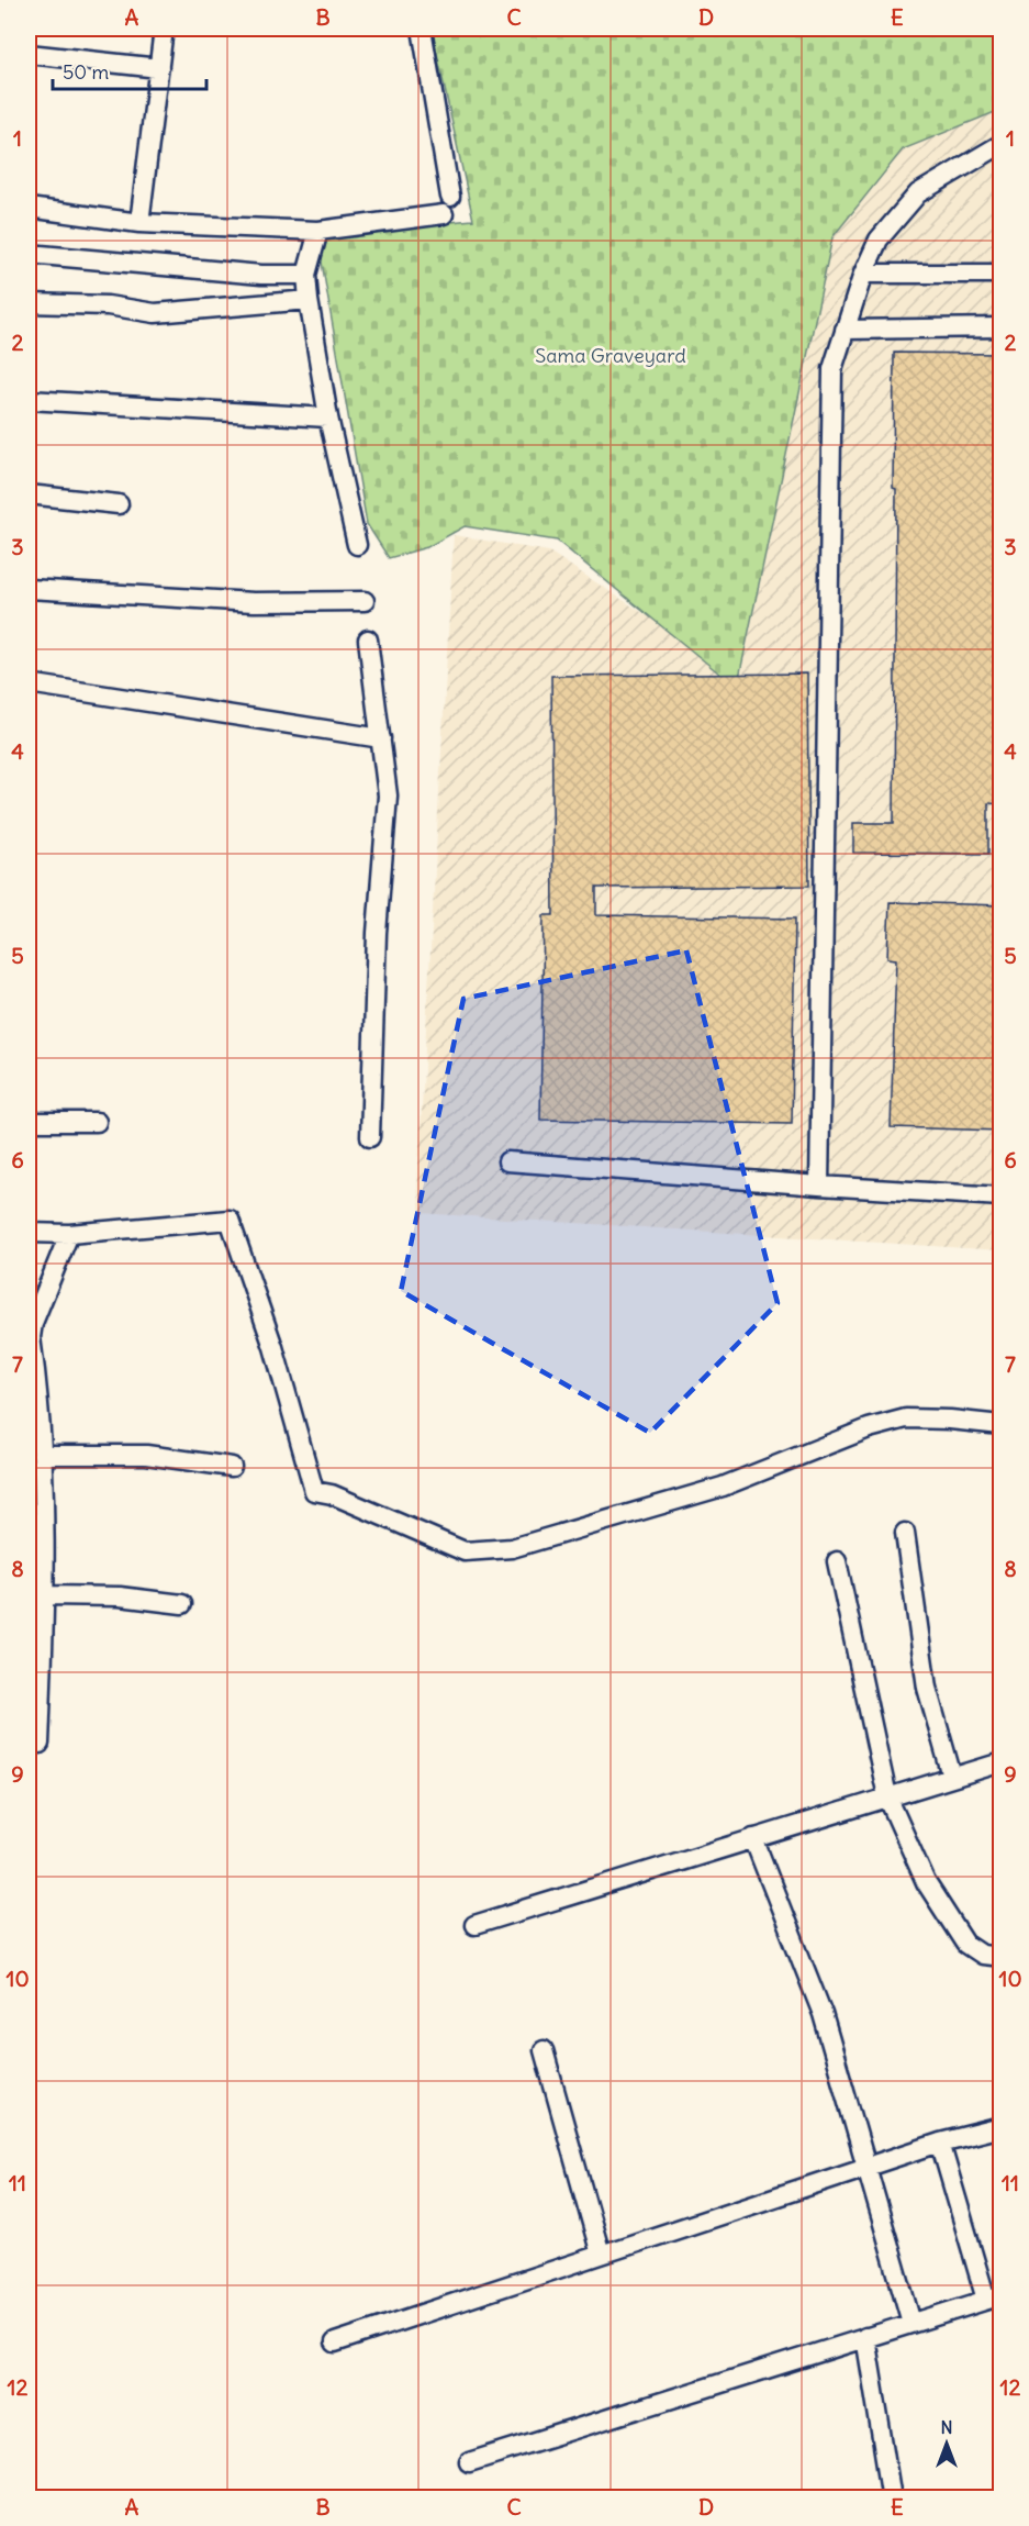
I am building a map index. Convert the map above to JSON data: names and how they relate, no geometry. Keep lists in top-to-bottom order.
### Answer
{
  "parks": ["Sama Graveyard"],
  "scale_bar": "50 m",
  "north": "top",
  "grid": {
    "columns": [
      "A",
      "B",
      "C",
      "D",
      "E"
    ],
    "rows": [
      "1",
      "2",
      "3",
      "4",
      "5",
      "6",
      "7",
      "8",
      "9",
      "10",
      "11",
      "12"
    ]
  }
}
